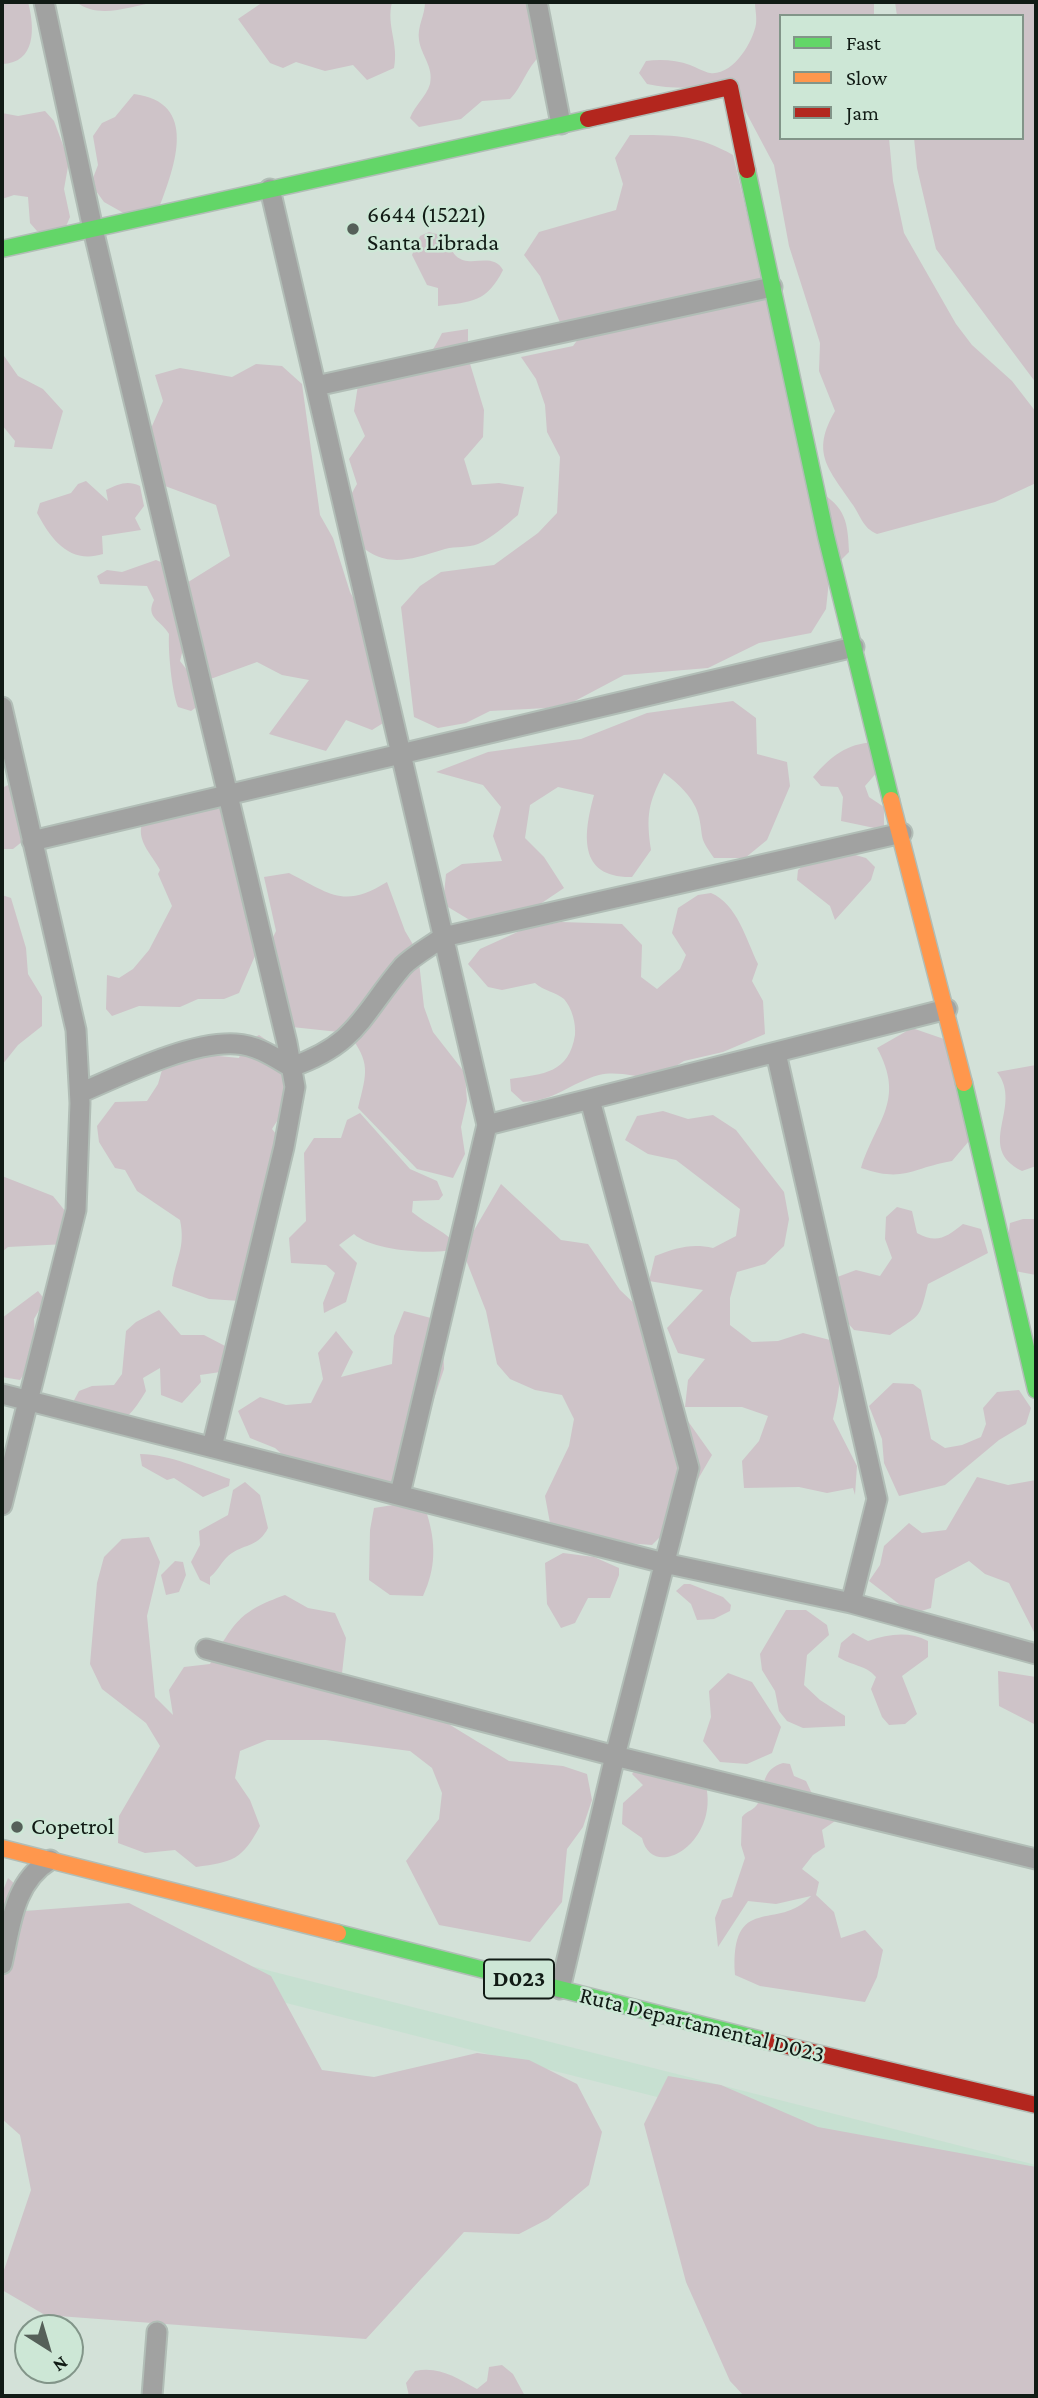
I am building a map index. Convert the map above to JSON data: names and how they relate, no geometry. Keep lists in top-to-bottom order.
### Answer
{
  "streets": {
    "street": ["D023", "Ruta Departamental D023"]
  },
  "places": ["6644 (15221) Santa Librada", "Copetrol"],
  "legend": ["Fast", "Slow", "Jam"],
  "north": "bottom right"
}
